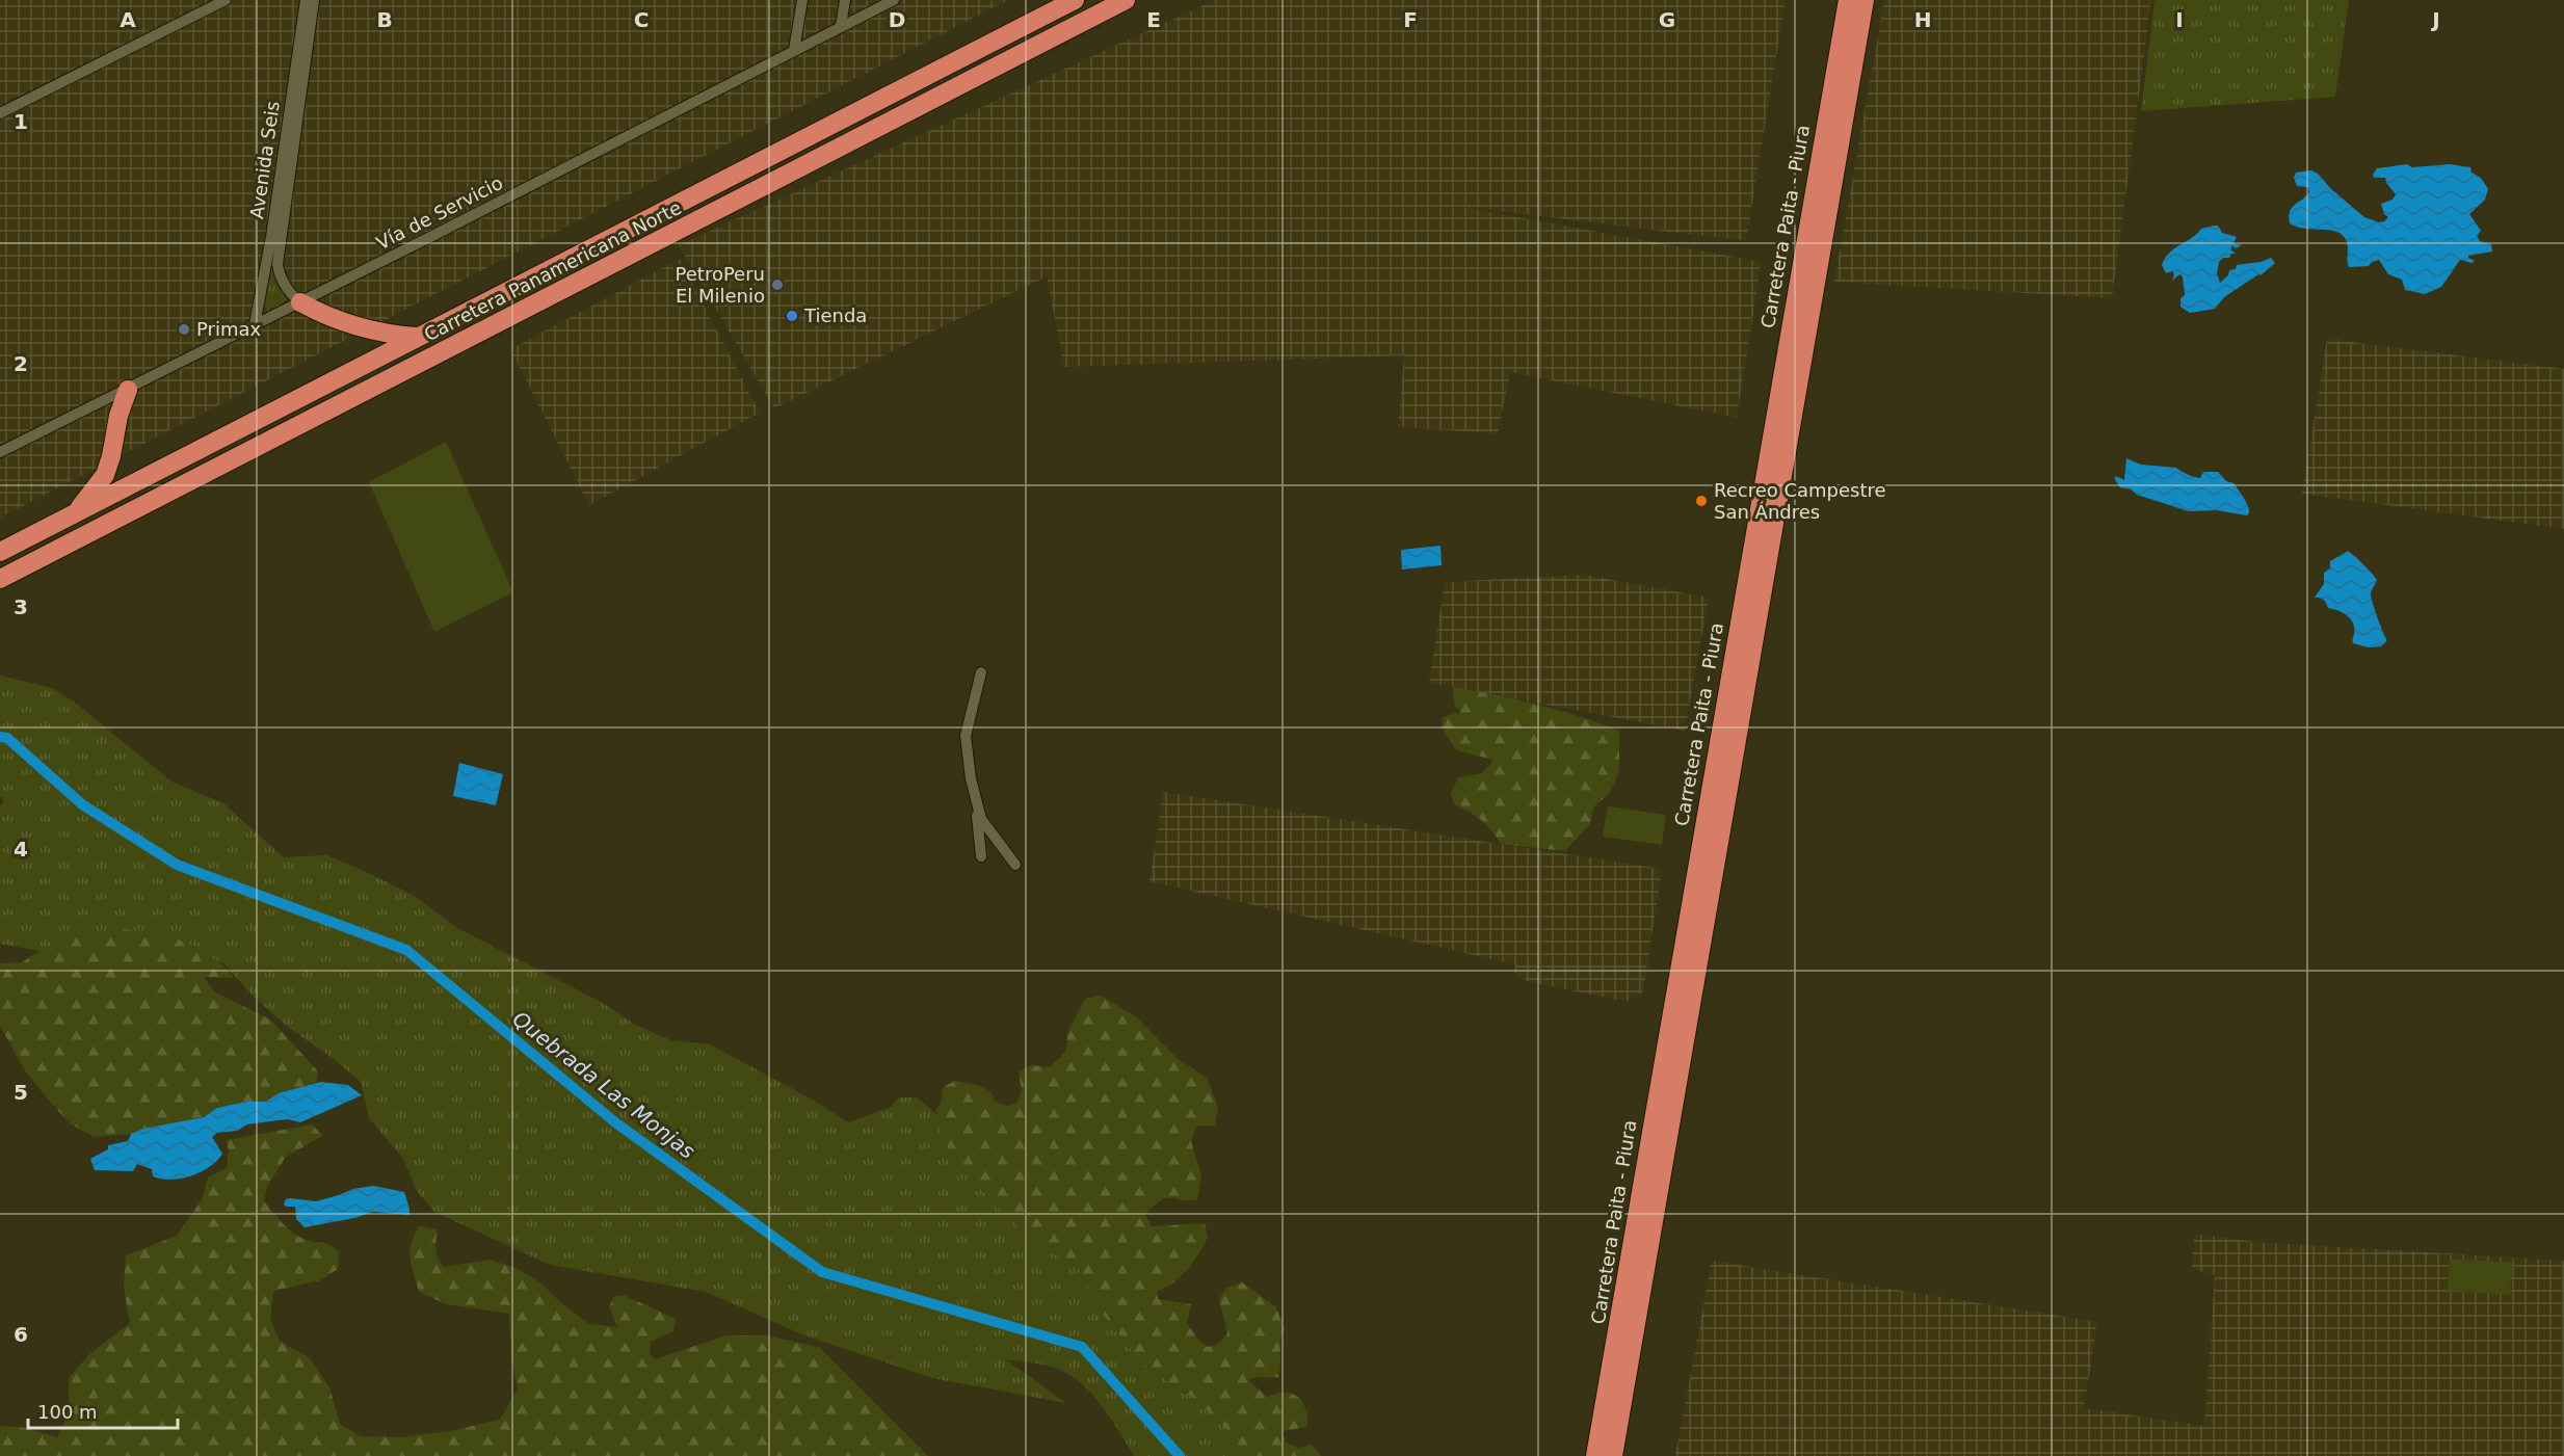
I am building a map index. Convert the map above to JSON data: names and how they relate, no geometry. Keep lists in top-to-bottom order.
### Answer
{
  "streets": {
    "highway": ["Carretera Paita - Piura", "Carretera Panamericana Norte"],
    "street": ["Avenida Seis", "Vía de Servicio"]
  },
  "crossings": [
    ["Avenida Seis", "Vía de Servicio"]
  ],
  "water": ["Quebrada Las Monjas"],
  "places": [
    "PetroPeru El Milenio",
    "Tienda",
    "Primax",
    "Recreo Campestre San Ándres"
  ],
  "scale_bar": "100 m",
  "grid": {
    "columns": [
      "A",
      "B",
      "C",
      "D",
      "E",
      "F",
      "G",
      "H",
      "I",
      "J"
    ],
    "rows": [
      "1",
      "2",
      "3",
      "4",
      "5",
      "6"
    ]
  }
}
